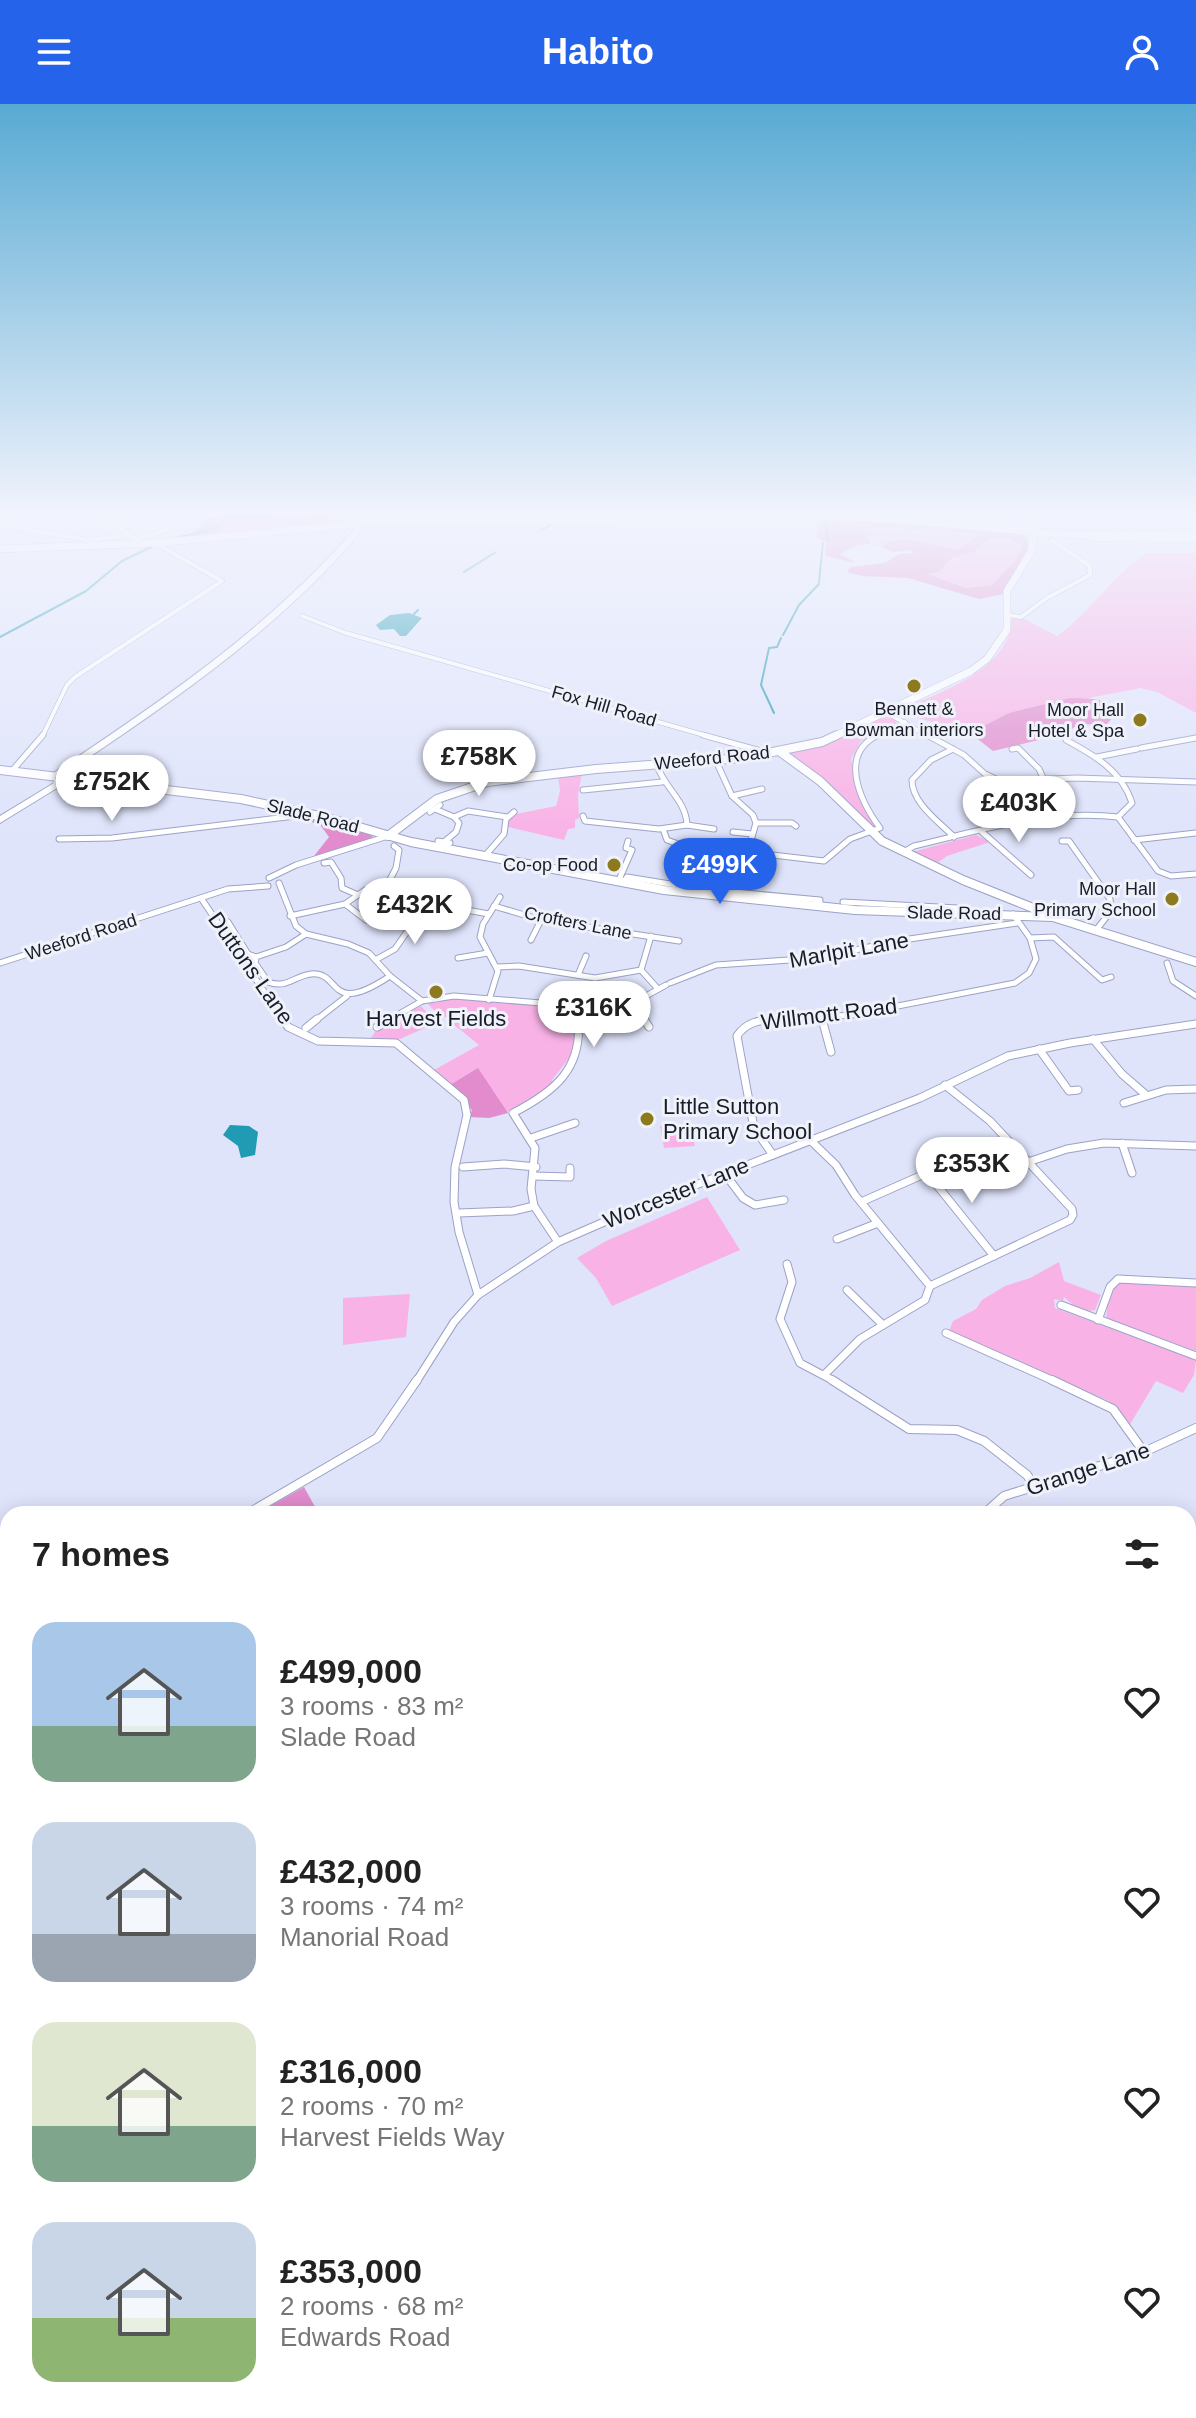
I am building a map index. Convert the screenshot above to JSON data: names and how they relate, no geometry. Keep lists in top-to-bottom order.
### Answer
{
  "streets": {
    "street": [
      "Fox Hill Road",
      "Weeford Road",
      "Slade Road",
      "Crofters Lane",
      "Marlpit Lane",
      "Duttons Lane",
      "Willmott Road",
      "Worcester Lane",
      "Grange Lane"
    ]
  },
  "crossings": [
    ["Fox Hill Road", "Weeford Road"],
    ["Weeford Road", "Slade Road"],
    ["Weeford Road", "Duttons Lane"],
    ["Slade Road", "Marlpit Lane"],
    ["Duttons Lane", "Worcester Lane"],
    ["Willmott Road", "Worcester Lane"]
  ],
  "places": [
    "Bennett & Bowman interiors",
    "Moor Hall Hotel & Spa",
    "Co-op Food",
    "Moor Hall Primary School",
    "Harvest Fields",
    "Little Sutton Primary School"
  ],
  "page": {
    "header": "Habito",
    "price": [
      "£758K",
      "£752K",
      "£403K",
      "£499K",
      "£432K",
      "£316K",
      "£353K"
    ],
    "heading": "7 homes",
    "list": [
      {
        "name": "£499,000",
        "note": "3 rooms · 83 m² · Slade Road"
      },
      {
        "name": "£432,000",
        "note": "3 rooms · 74 m² · Manorial Road"
      },
      {
        "name": "£316,000",
        "note": "2 rooms · 70 m² · Harvest Fields Way"
      },
      {
        "name": "£353,000",
        "note": "2 rooms · 68 m² · Edwards Road"
      }
    ]
  }
}
